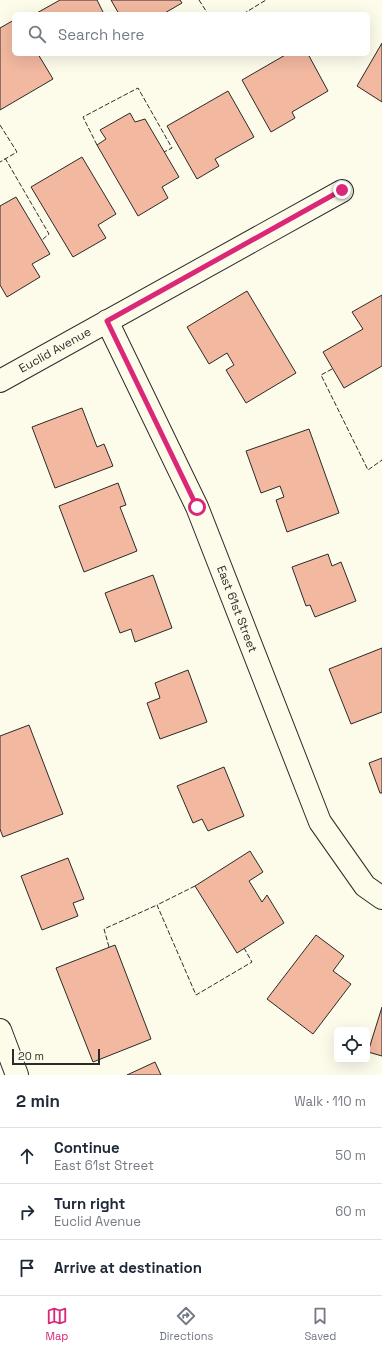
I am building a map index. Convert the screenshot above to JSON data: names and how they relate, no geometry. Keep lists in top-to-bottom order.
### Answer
{
  "streets": {
    "street": ["Euclid Avenue", "East 61st Street"]
  },
  "crossings": [
    ["Euclid Avenue", "East 61st Street"]
  ],
  "scale_bar": "20 m",
  "page": {
    "search": "Search here",
    "scale": "20 m",
    "heading": ["2 min", "Walk · 110 m"],
    "list": [
      ["Continue", "East 61st Street", "50 m"],
      ["Turn right", "Euclid Avenue", "60 m"],
      "Arrive at destination"
    ],
    "nav": ["Map", "Directions", "Saved"]
  }
}
